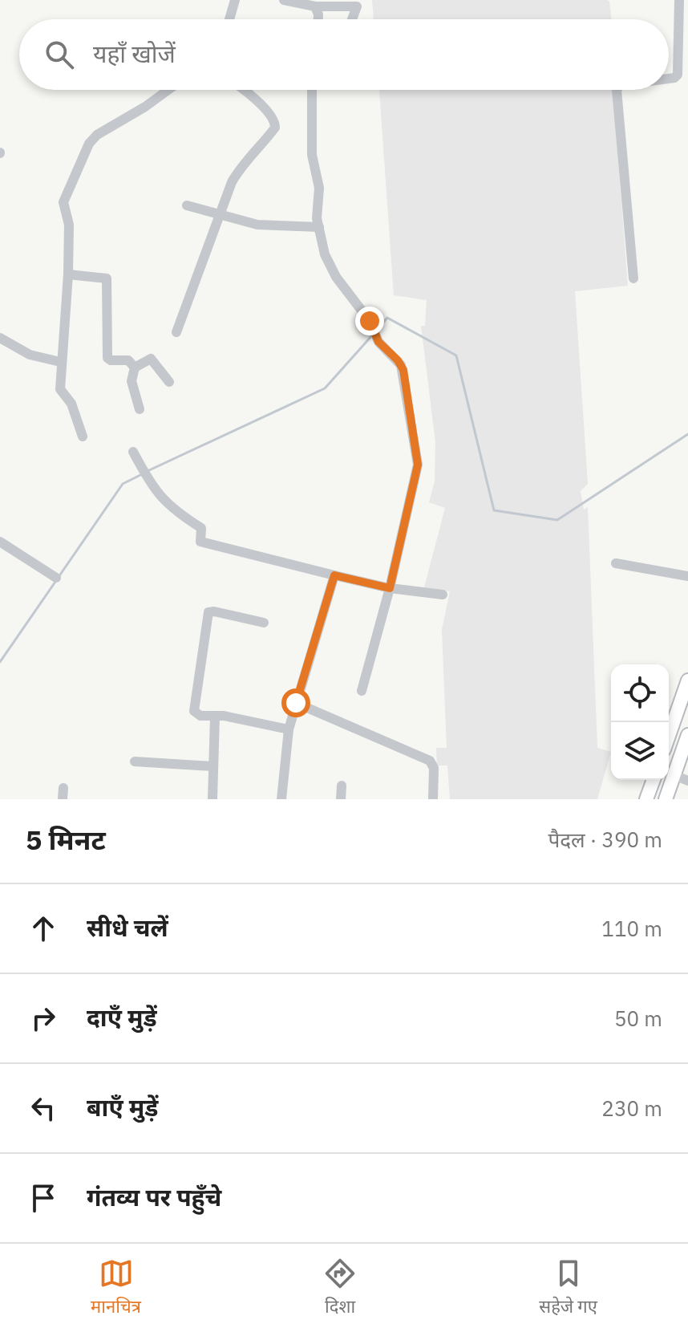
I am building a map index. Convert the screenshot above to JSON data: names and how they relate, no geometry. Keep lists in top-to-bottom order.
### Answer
{
  "page": {
    "search": "यहाँ खोजें",
    "heading": ["5 मिनट", "पैदल · 390 m"],
    "list": [
      ["सीधे चलें", "110 m"],
      ["दाएँ मुड़ें", "50 m"],
      ["बाएँ मुड़ें", "230 m"],
      "गंतव्य पर पहुँचे"
    ],
    "nav": ["मानचित्र", "दिशा", "सहेजे गए"]
  }
}
